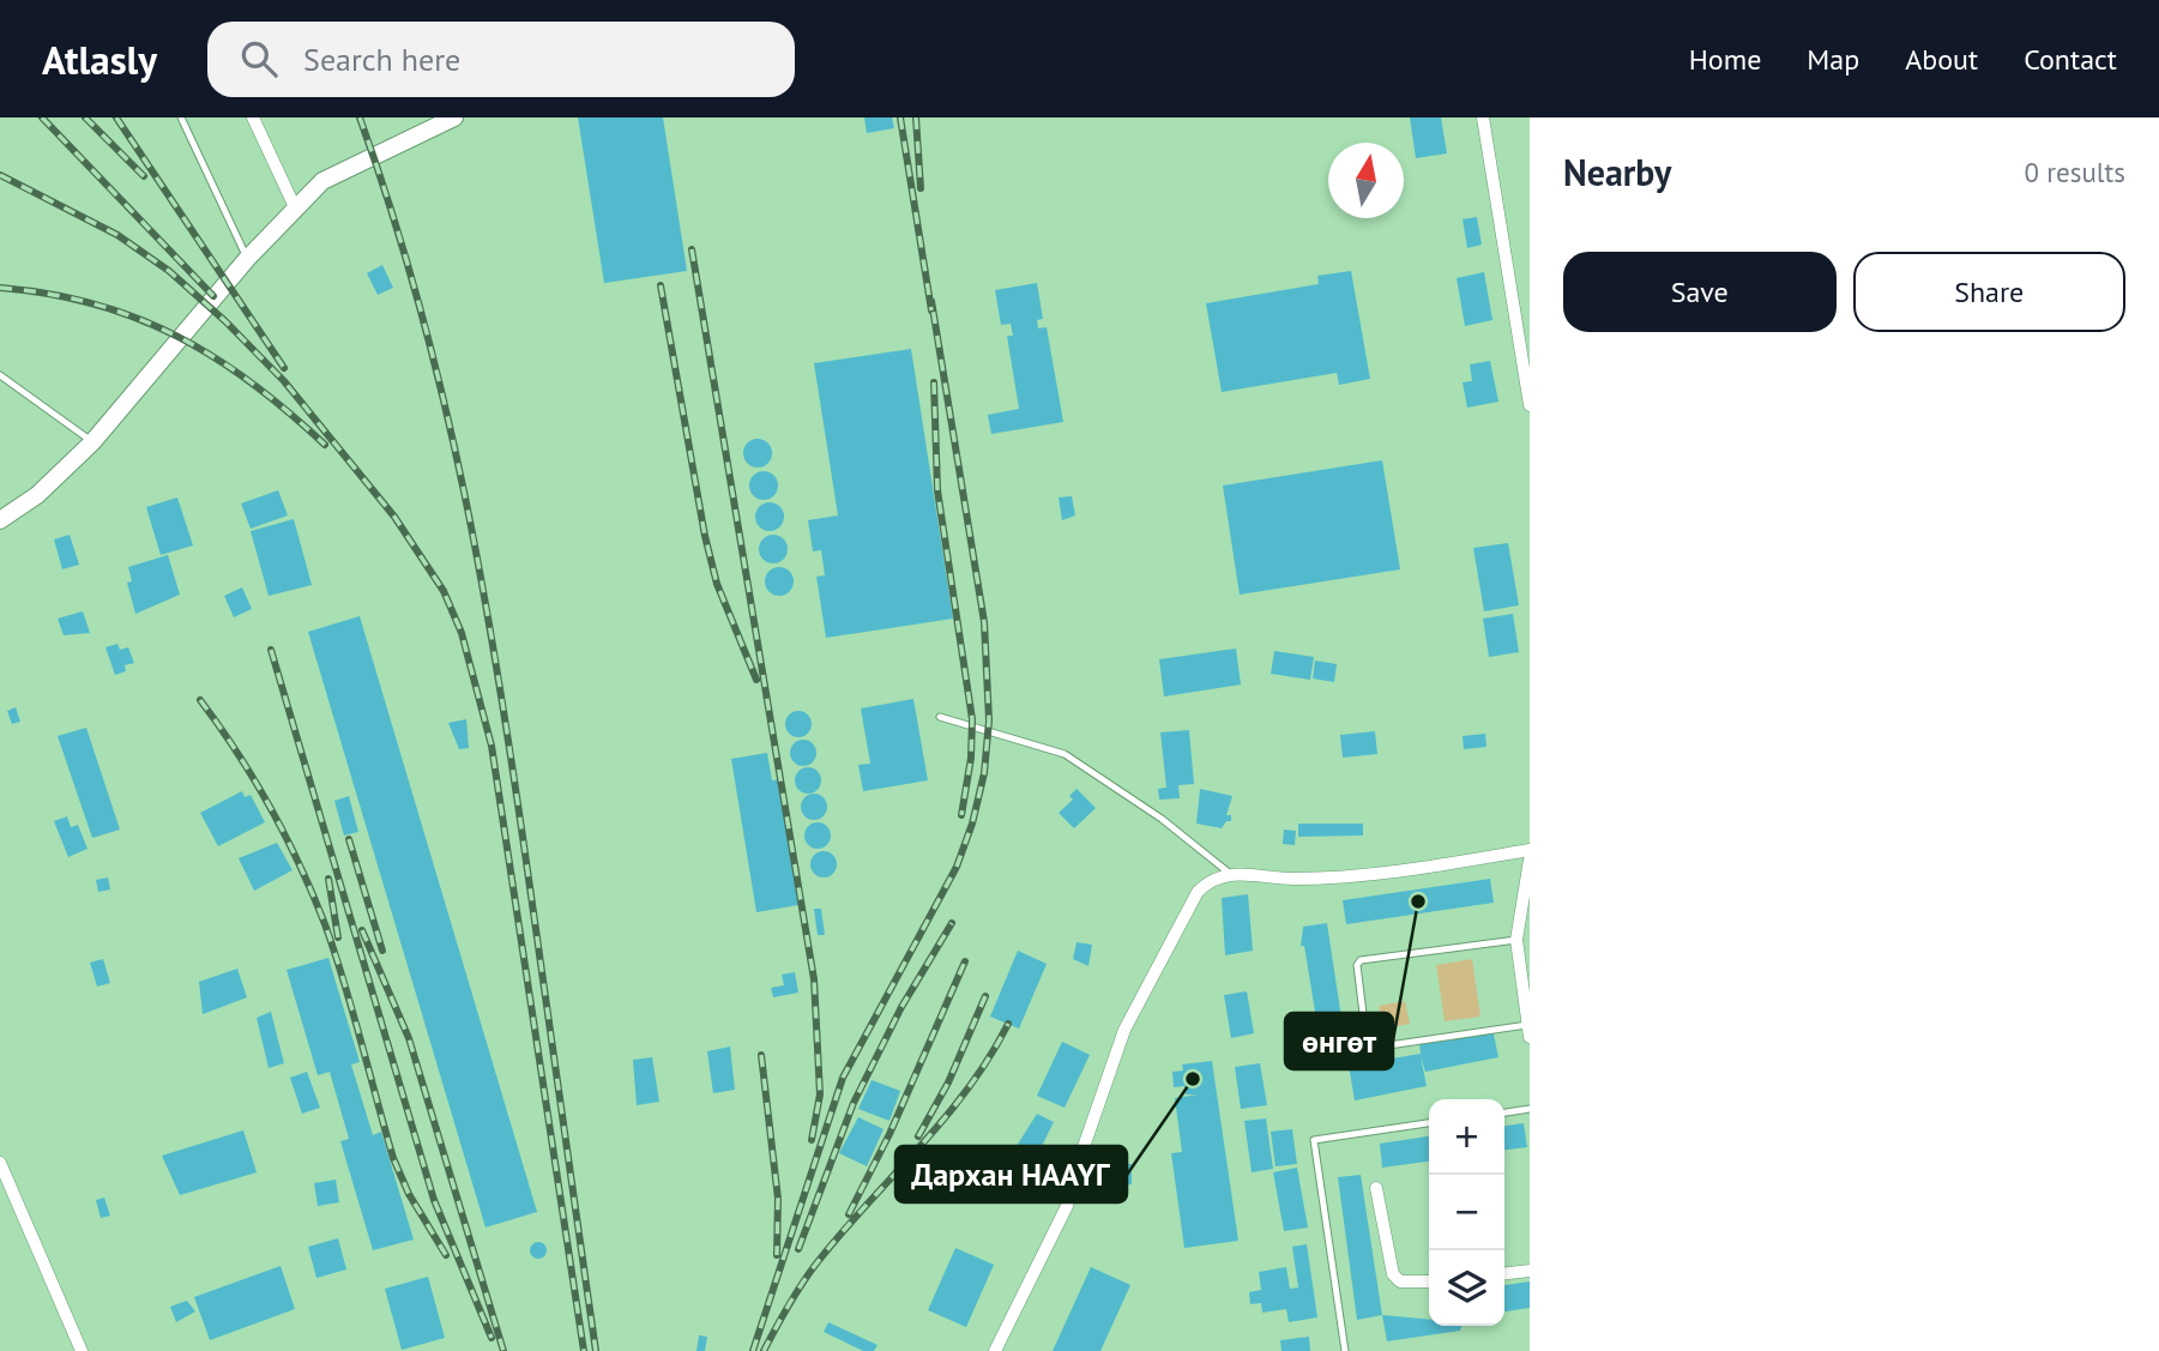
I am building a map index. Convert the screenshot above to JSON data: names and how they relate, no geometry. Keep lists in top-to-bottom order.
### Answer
{
  "places": ["өнгөт", "Дархан НААҮГ"],
  "north": "top",
  "page": {
    "header": "Atlasly",
    "search": "Search here",
    "nav": [
      "Home",
      "Map",
      "About",
      "Contact"
    ],
    "heading": ["Nearby", "0 results"],
    "buttons": ["Save", "Share"],
    "map_buttons": ["+", "−"]
  }
}
